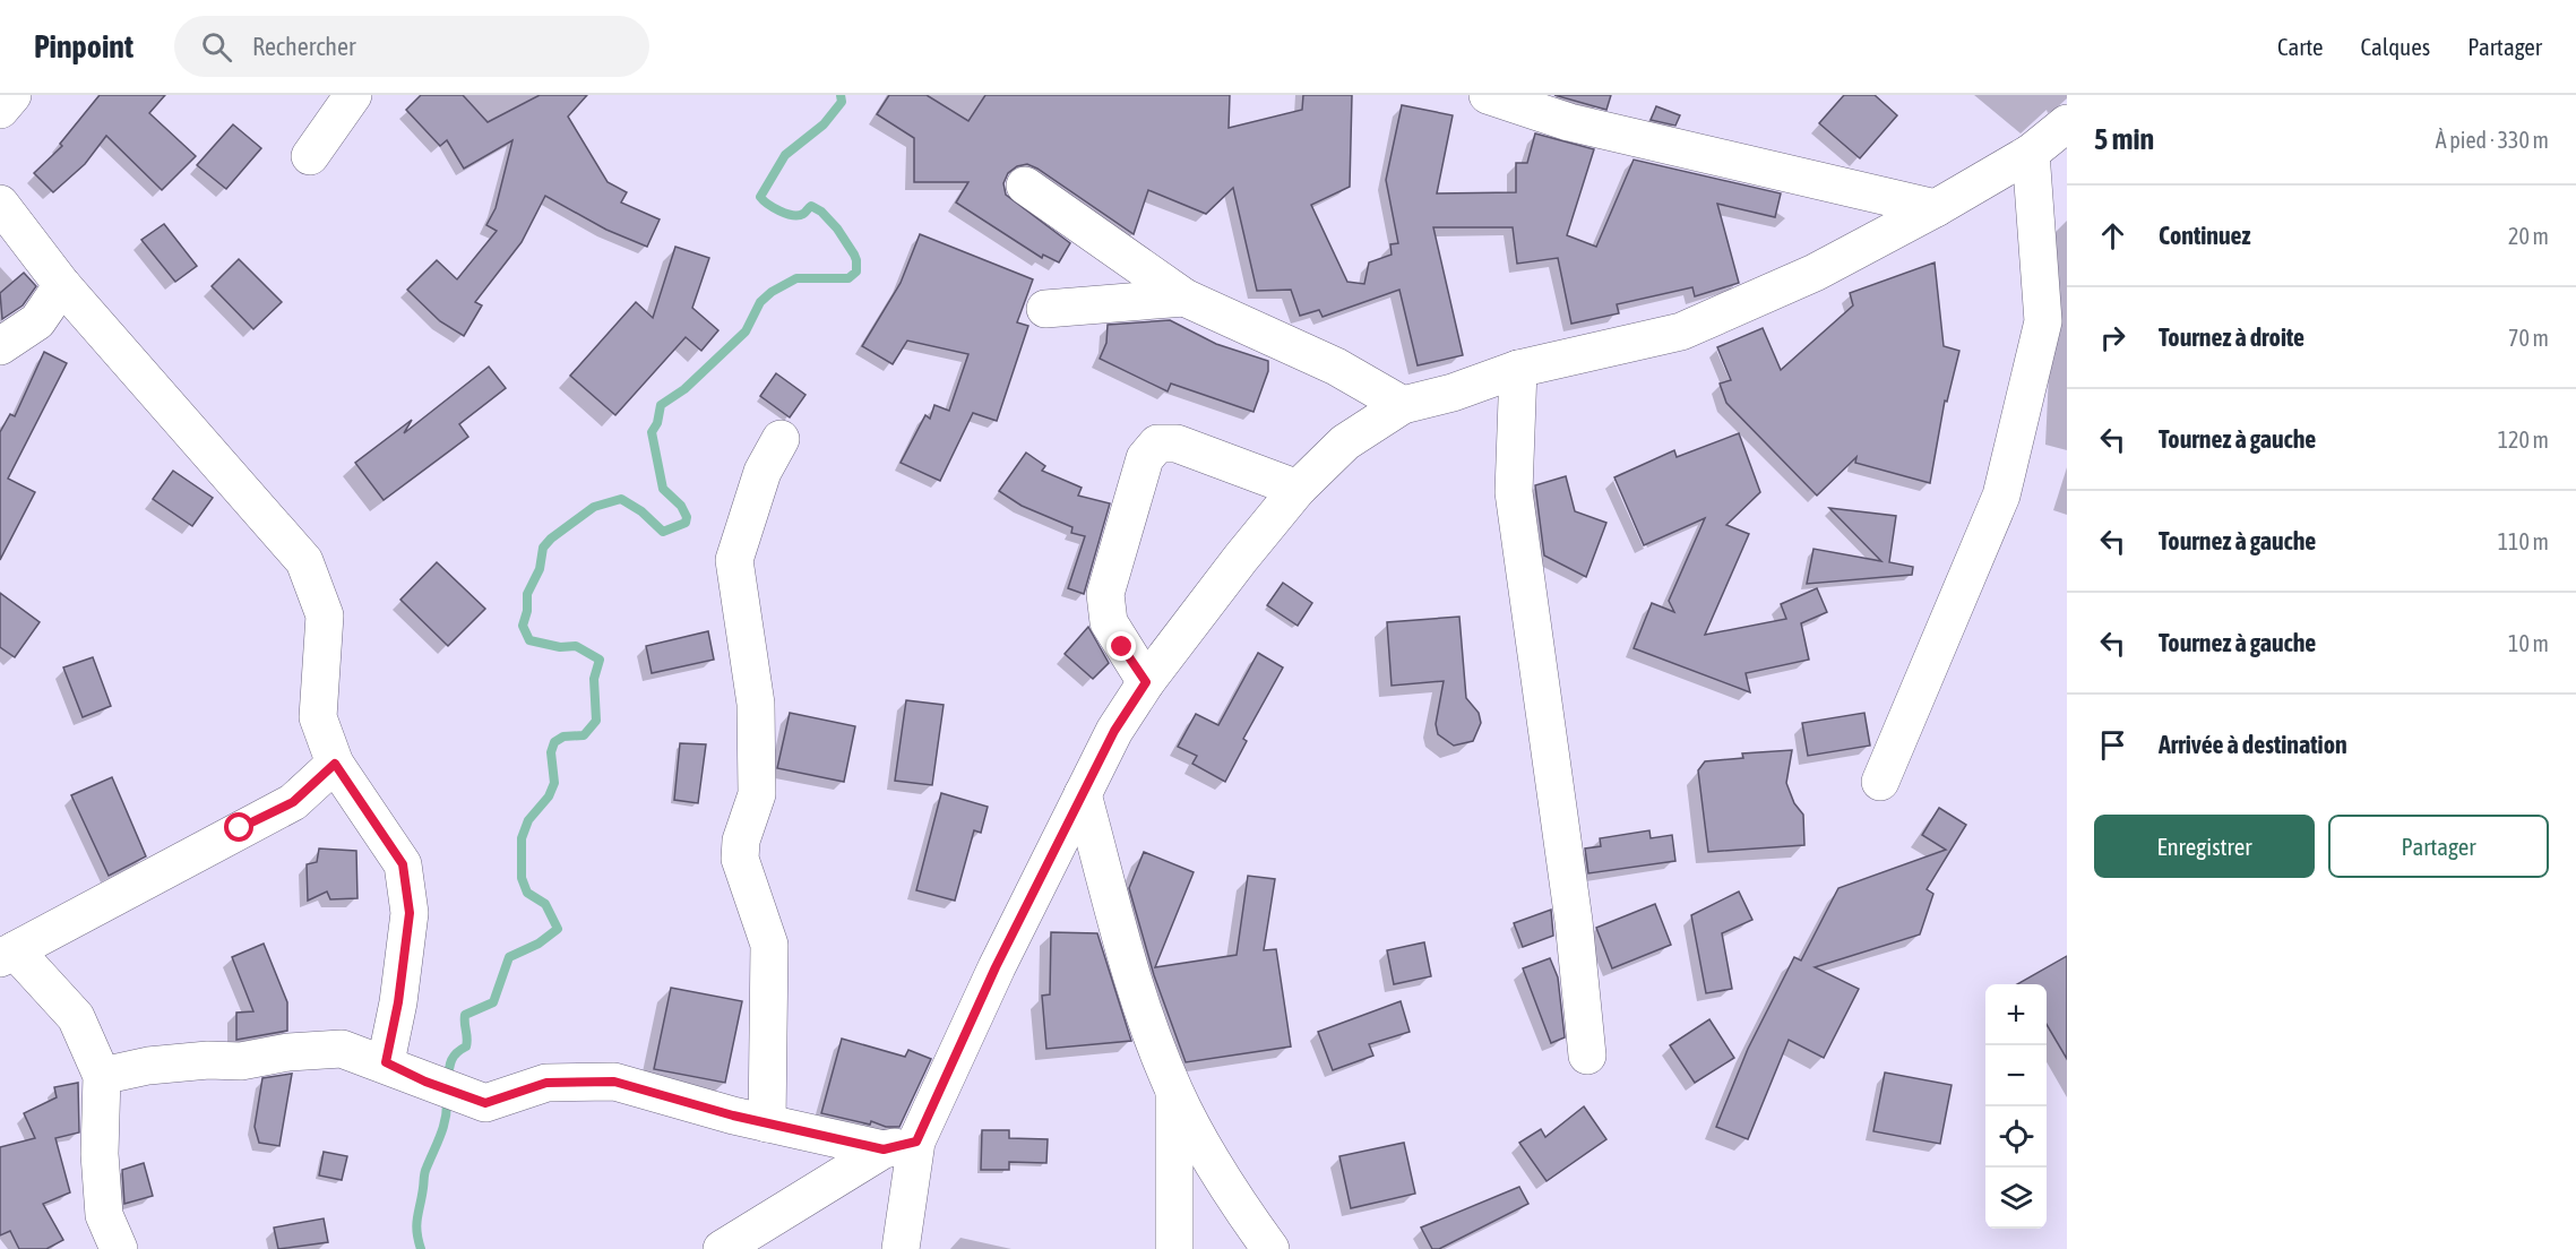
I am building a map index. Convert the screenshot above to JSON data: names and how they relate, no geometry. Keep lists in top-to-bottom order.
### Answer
{
  "page": {
    "header": "Pinpoint",
    "search": "Rechercher",
    "nav": ["Carte", "Calques", "Partager"],
    "heading": ["5 min", "À pied · 330 m"],
    "list": [
      ["Continuez", "20 m"],
      ["Tournez à droite", "70 m"],
      ["Tournez à gauche", "120 m"],
      ["Tournez à gauche", "110 m"],
      ["Tournez à gauche", "10 m"],
      "Arrivée à destination"
    ],
    "buttons": ["Enregistrer", "Partager"],
    "map_buttons": ["+", "−"]
  }
}
